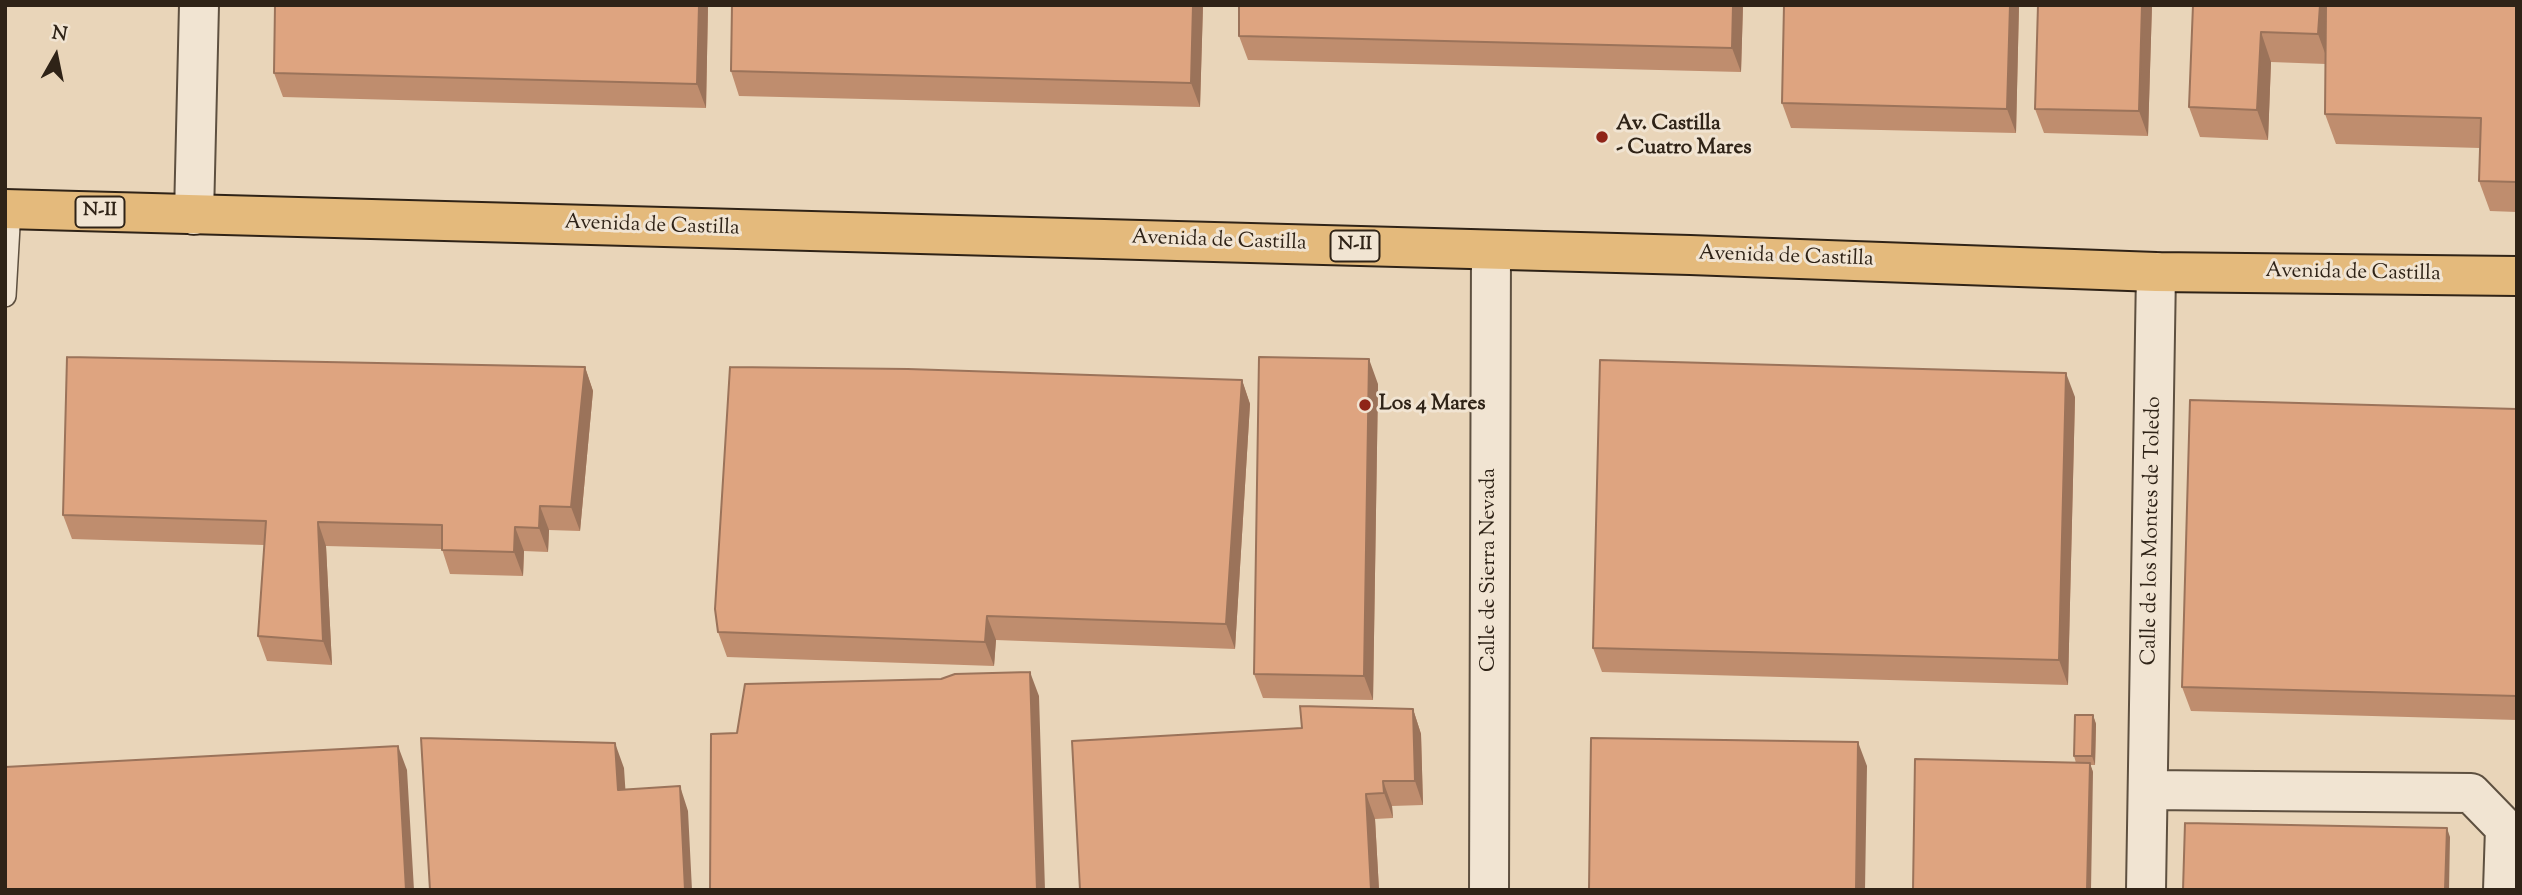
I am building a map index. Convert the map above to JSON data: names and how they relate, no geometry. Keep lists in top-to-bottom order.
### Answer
{
  "streets": {
    "main road": ["N-II", "Avenida de Castilla"],
    "street": ["Calle de los Montes de Toledo", "Calle de Sierra Nevada"]
  },
  "crossings": [
    ["Avenida de Castilla", "Calle de los Montes de Toledo"],
    ["Avenida de Castilla", "Calle de Sierra Nevada"]
  ],
  "places": ["Av. Castilla - Cuatro Mares", "Los 4 Mares"],
  "north": "top"
}
